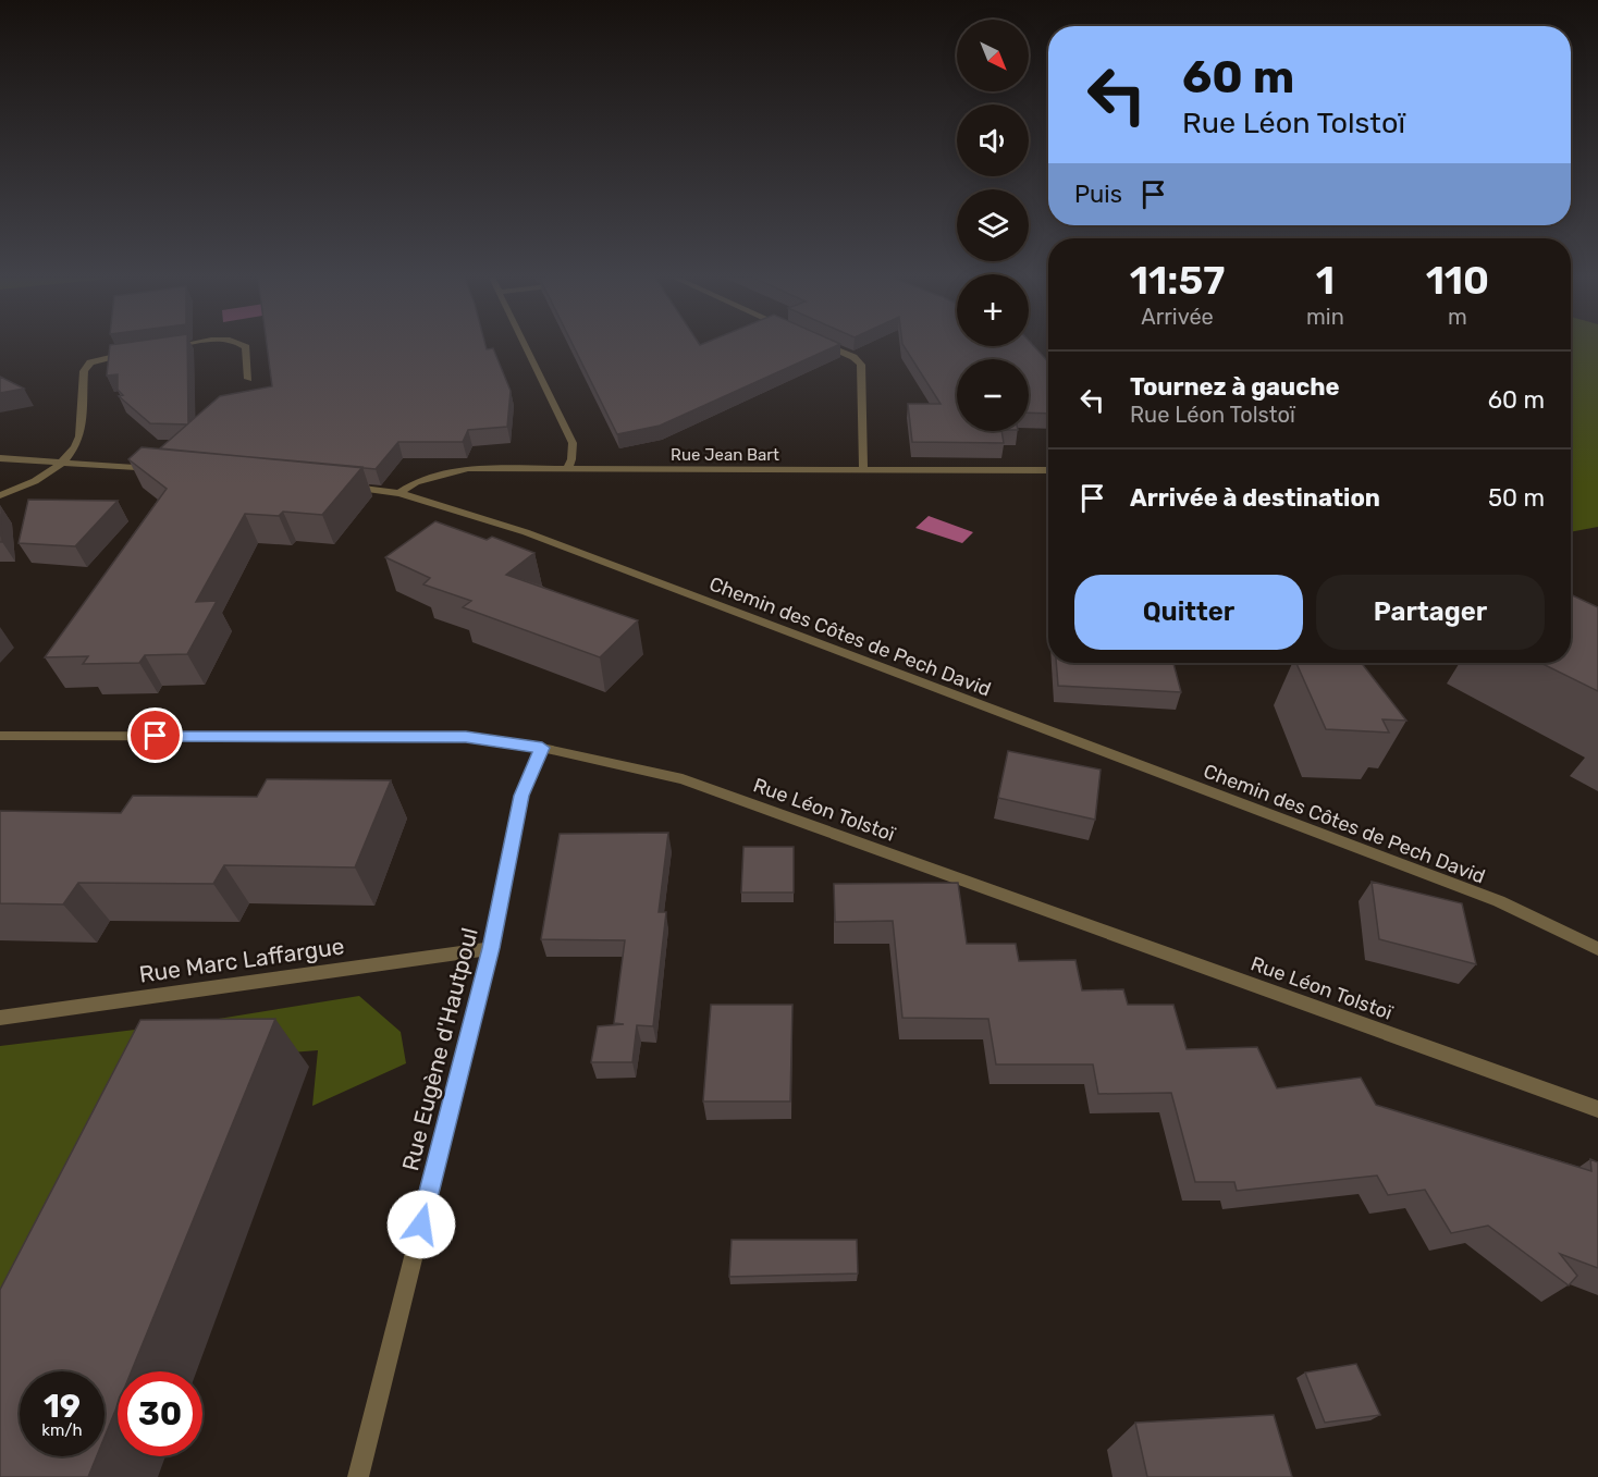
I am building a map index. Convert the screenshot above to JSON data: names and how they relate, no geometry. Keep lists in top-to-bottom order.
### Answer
{
  "streets": {
    "street": [
      "Rue Jean Bart",
      "Chemin des Côtes de Pech David",
      "Rue Léon Tolstoï",
      "Rue Marc Laffargue",
      "Rue Eugène d'Hautpoul"
    ]
  },
  "crossings": [
    ["Rue Jean Bart", "Chemin des Côtes de Pech David"],
    ["Rue Léon Tolstoï", "Rue Eugène d'Hautpoul"],
    ["Rue Marc Laffargue", "Rue Eugène d'Hautpoul"]
  ],
  "north": "bottom right",
  "page": {
    "map_buttons": ["+", "−"],
    "turn": ["60 m", "Rue Léon Tolstoï"],
    "then": "Puis",
    "eta": [
      "11:57",
      "Arrivée",
      "1",
      "min",
      "110",
      "m"
    ],
    "list": [
      {
        "name": "Tournez à gauche",
        "note": "Rue Léon Tolstoï",
        "value": "60 m"
      },
      {
        "name": "Arrivée à destination",
        "value": "50 m"
      }
    ],
    "buttons": ["Quitter", "Partager"],
    "speed": "19 km/h",
    "limit": "30"
  }
}
